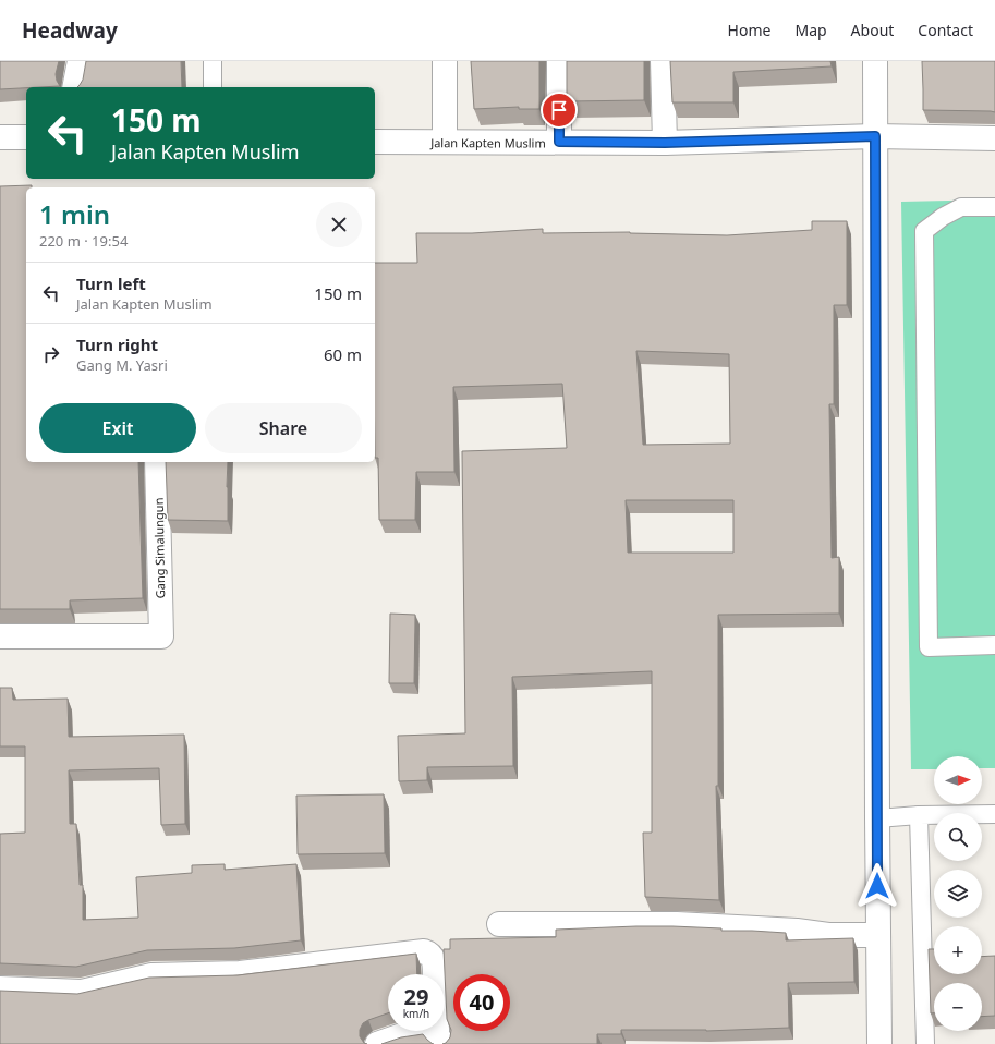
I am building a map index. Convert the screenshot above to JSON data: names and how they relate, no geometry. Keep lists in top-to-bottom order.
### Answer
{
  "streets": {
    "street": ["Jalan Kapten Muslim", "Gang Simalungun"]
  },
  "north": "right",
  "page": {
    "header": "Headway",
    "nav": [
      "Home",
      "Map",
      "About",
      "Contact"
    ],
    "turn": ["150 m", "Jalan Kapten Muslim"],
    "heading": ["1 min", "220 m · 19:54"],
    "list": [
      {
        "name": "Turn left",
        "note": "Jalan Kapten Muslim",
        "value": "150 m"
      },
      {
        "name": "Turn right",
        "note": "Gang M. Yasri",
        "value": "60 m"
      }
    ],
    "buttons": ["Exit", "Share"],
    "map_buttons": ["+", "−"],
    "speed": "29 km/h",
    "limit": "40"
  }
}
